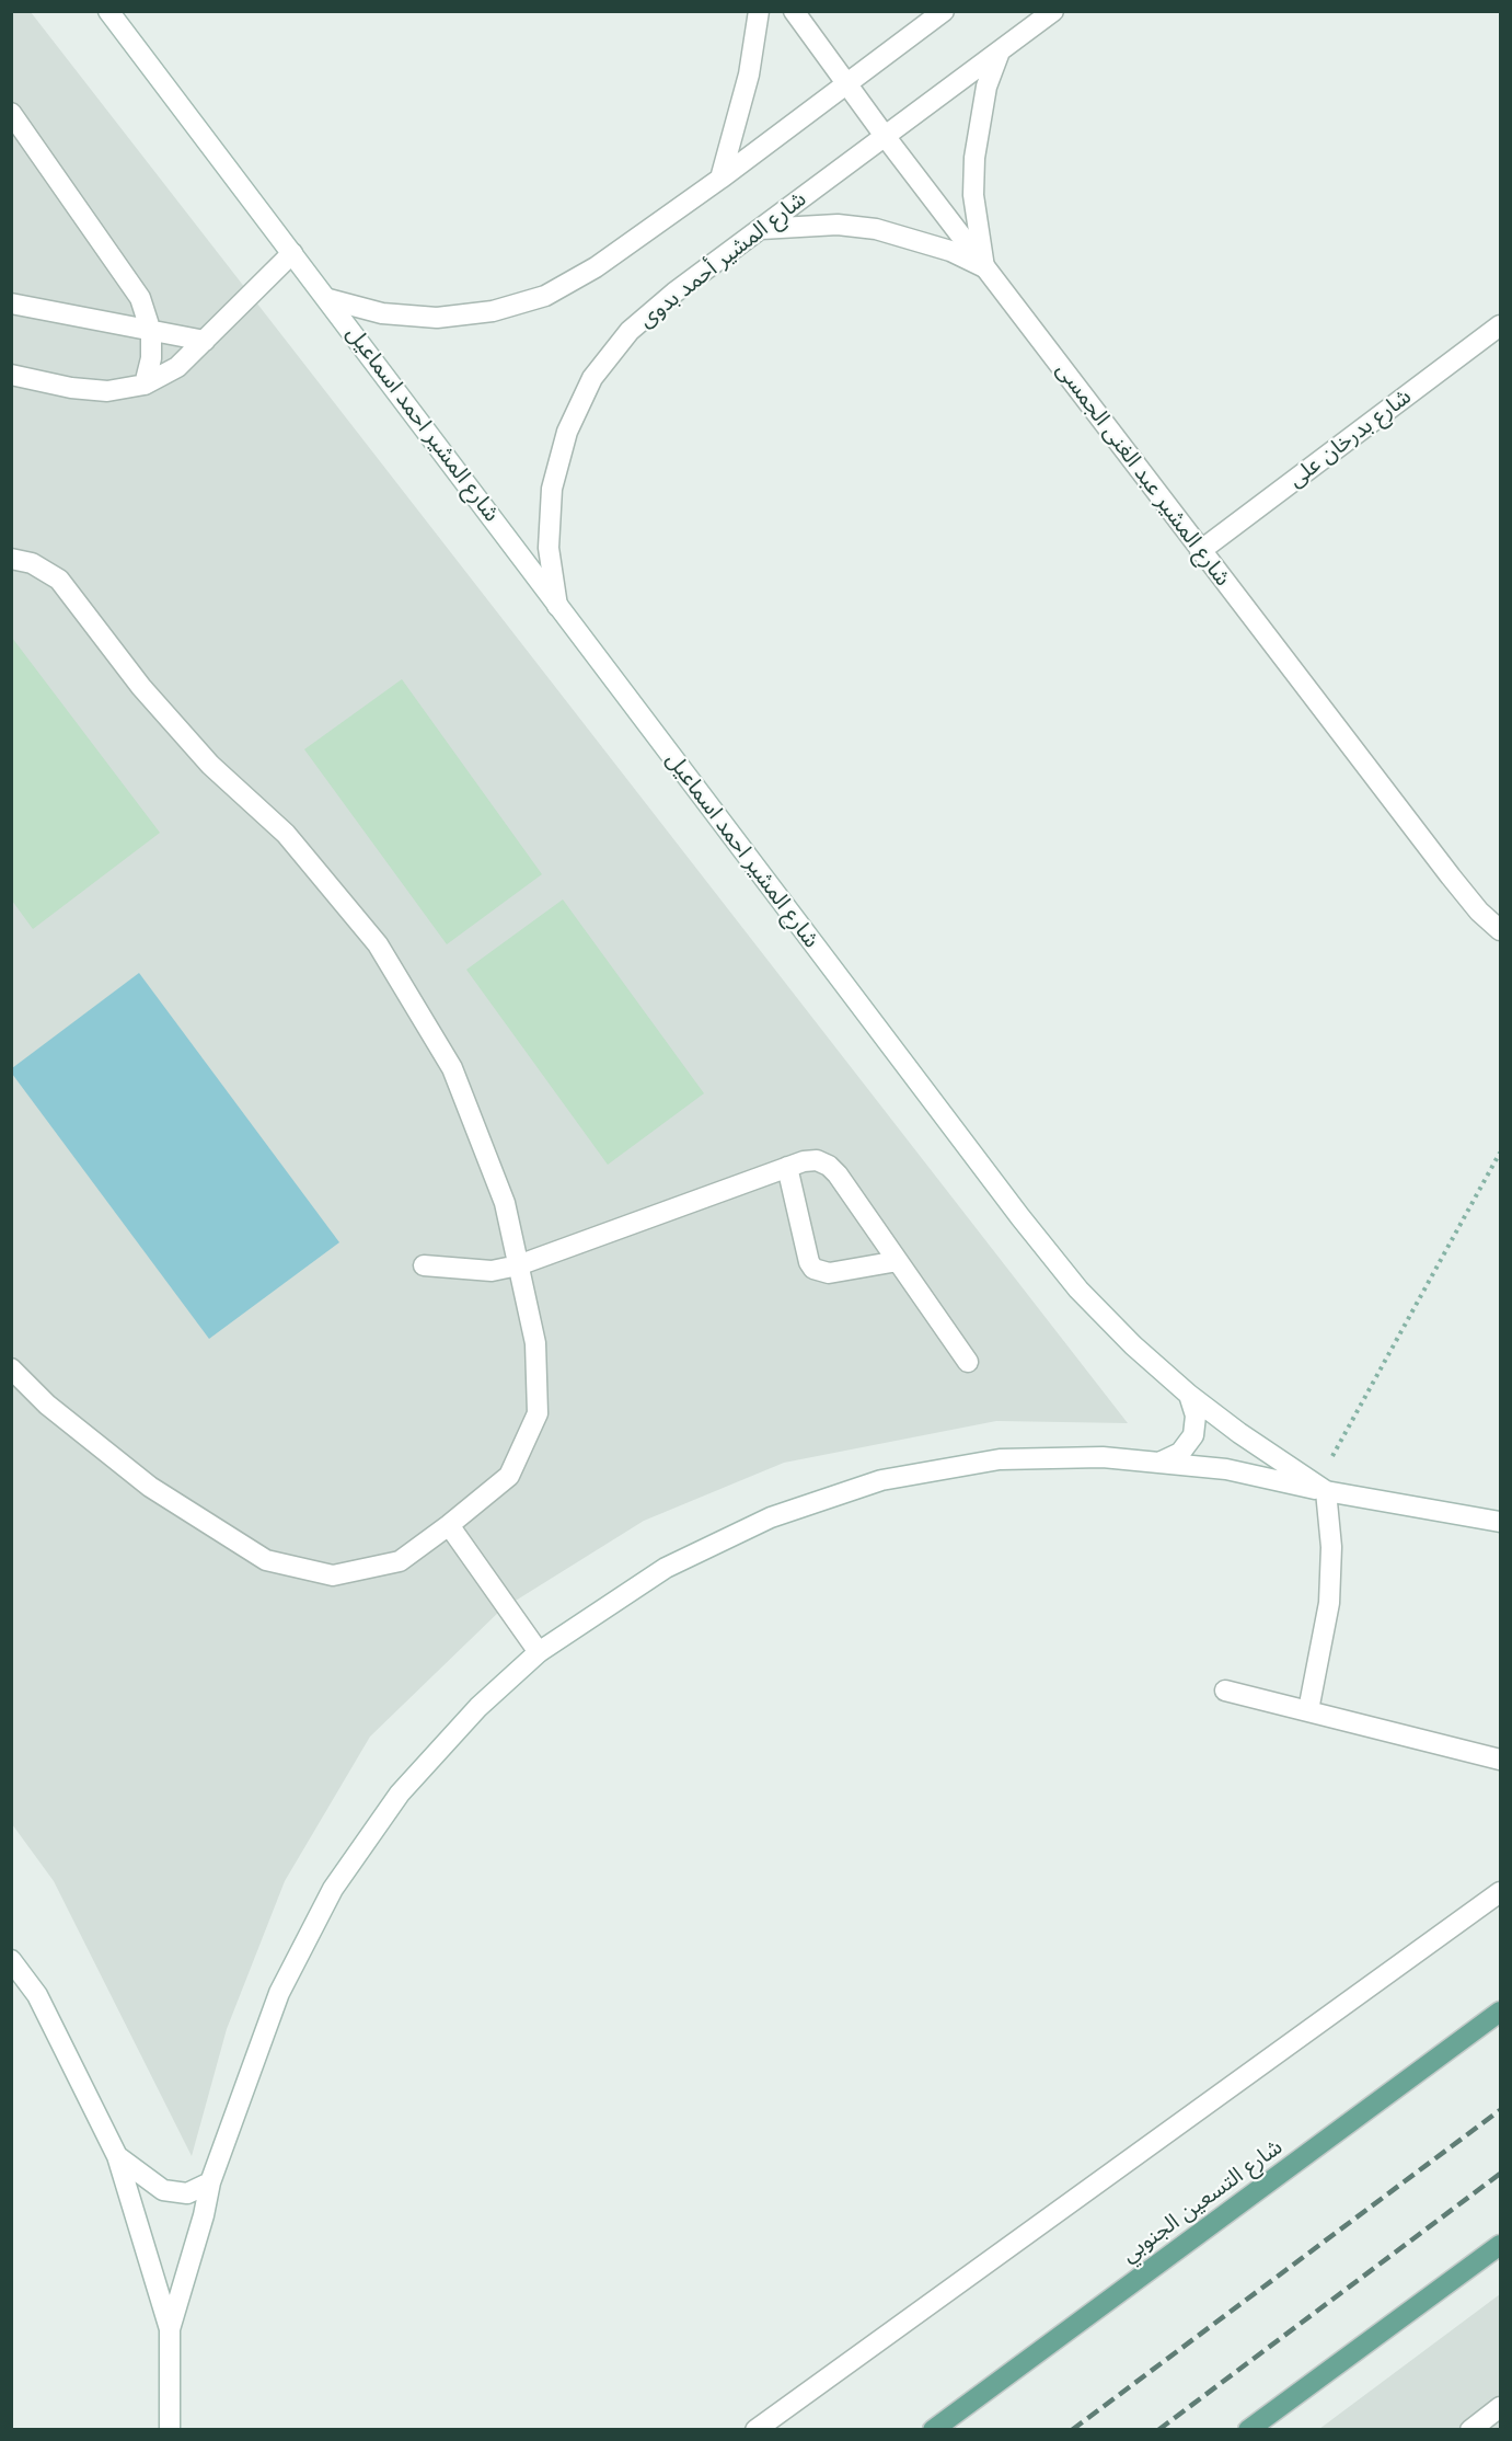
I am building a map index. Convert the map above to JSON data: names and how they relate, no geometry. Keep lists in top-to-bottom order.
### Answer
{
  "streets": {
    "main road": [
      "شارع المشير أحمد بدوى",
      "شارع المشير احمد اسماعيل",
      "شارع بدرخان على",
      "شارع المشير عبد الغنى الجمسى",
      "شارع التسعين الجنوبي"
    ]
  },
  "crossings": [
    ["شارع المشير أحمد بدوى", "شارع المشير احمد اسماعيل"],
    ["شارع المشير أحمد بدوى", "شارع المشير عبد الغنى الجمسى"],
    ["شارع بدرخان على", "شارع المشير عبد الغنى الجمسى"]
  ]
}
